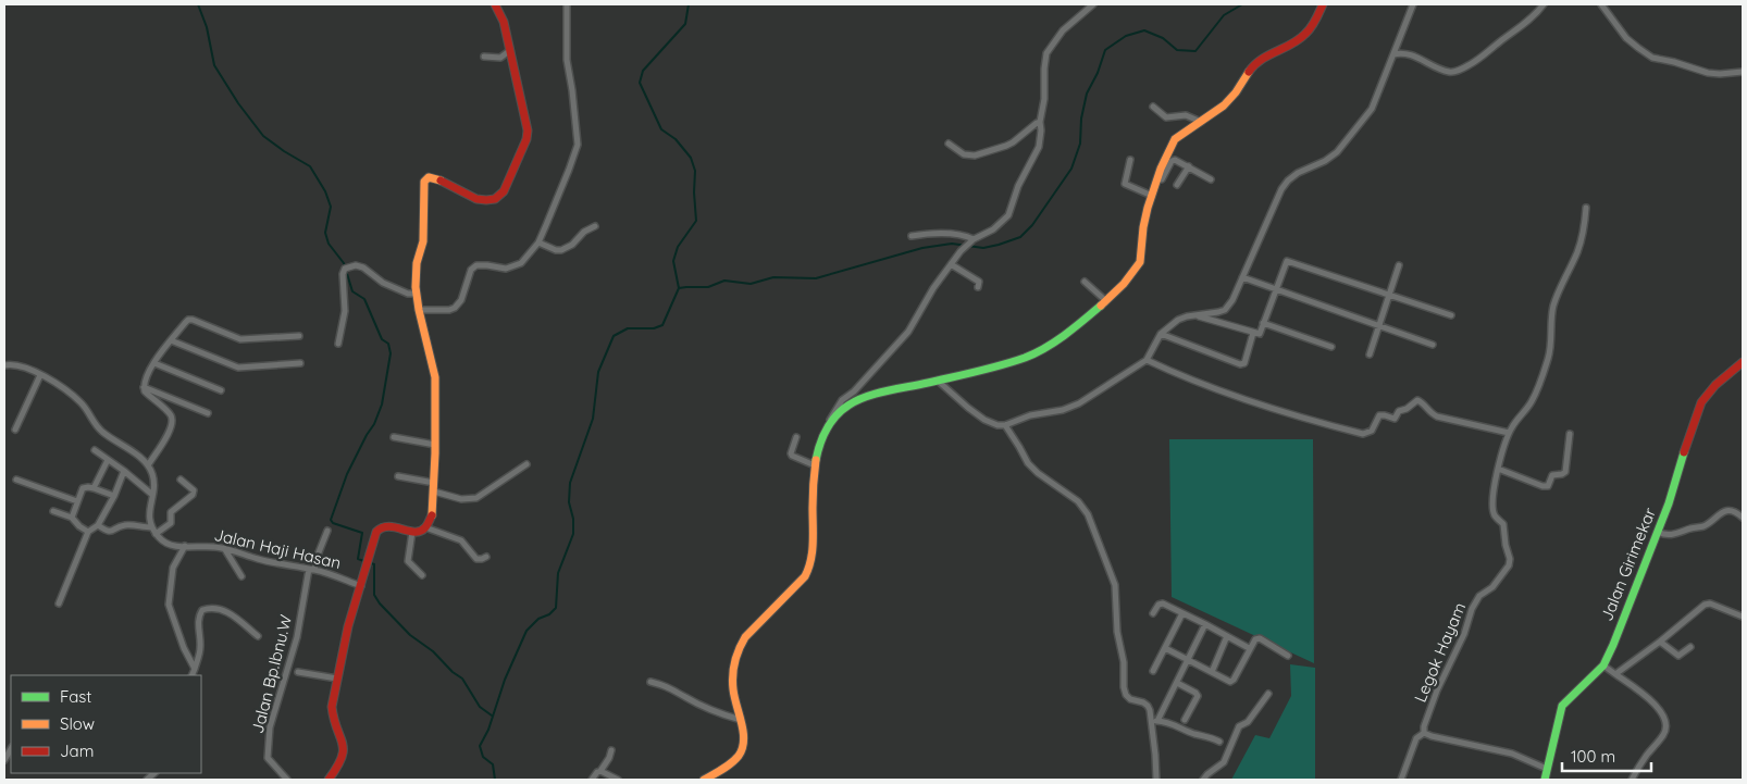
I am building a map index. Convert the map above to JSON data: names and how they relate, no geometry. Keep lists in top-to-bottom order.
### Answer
{
  "streets": {
    "street": [
      "Jalan Haji Hasan",
      "Jalan Girimekar",
      "Legok Hayam",
      "Jalan Bp.Ibnu.W"
    ]
  },
  "crossings": [
    ["Jalan Haji Hasan", "Jalan Bp.Ibnu.W"]
  ],
  "legend": ["Fast", "Slow", "Jam"],
  "scale_bar": "100 m"
}
